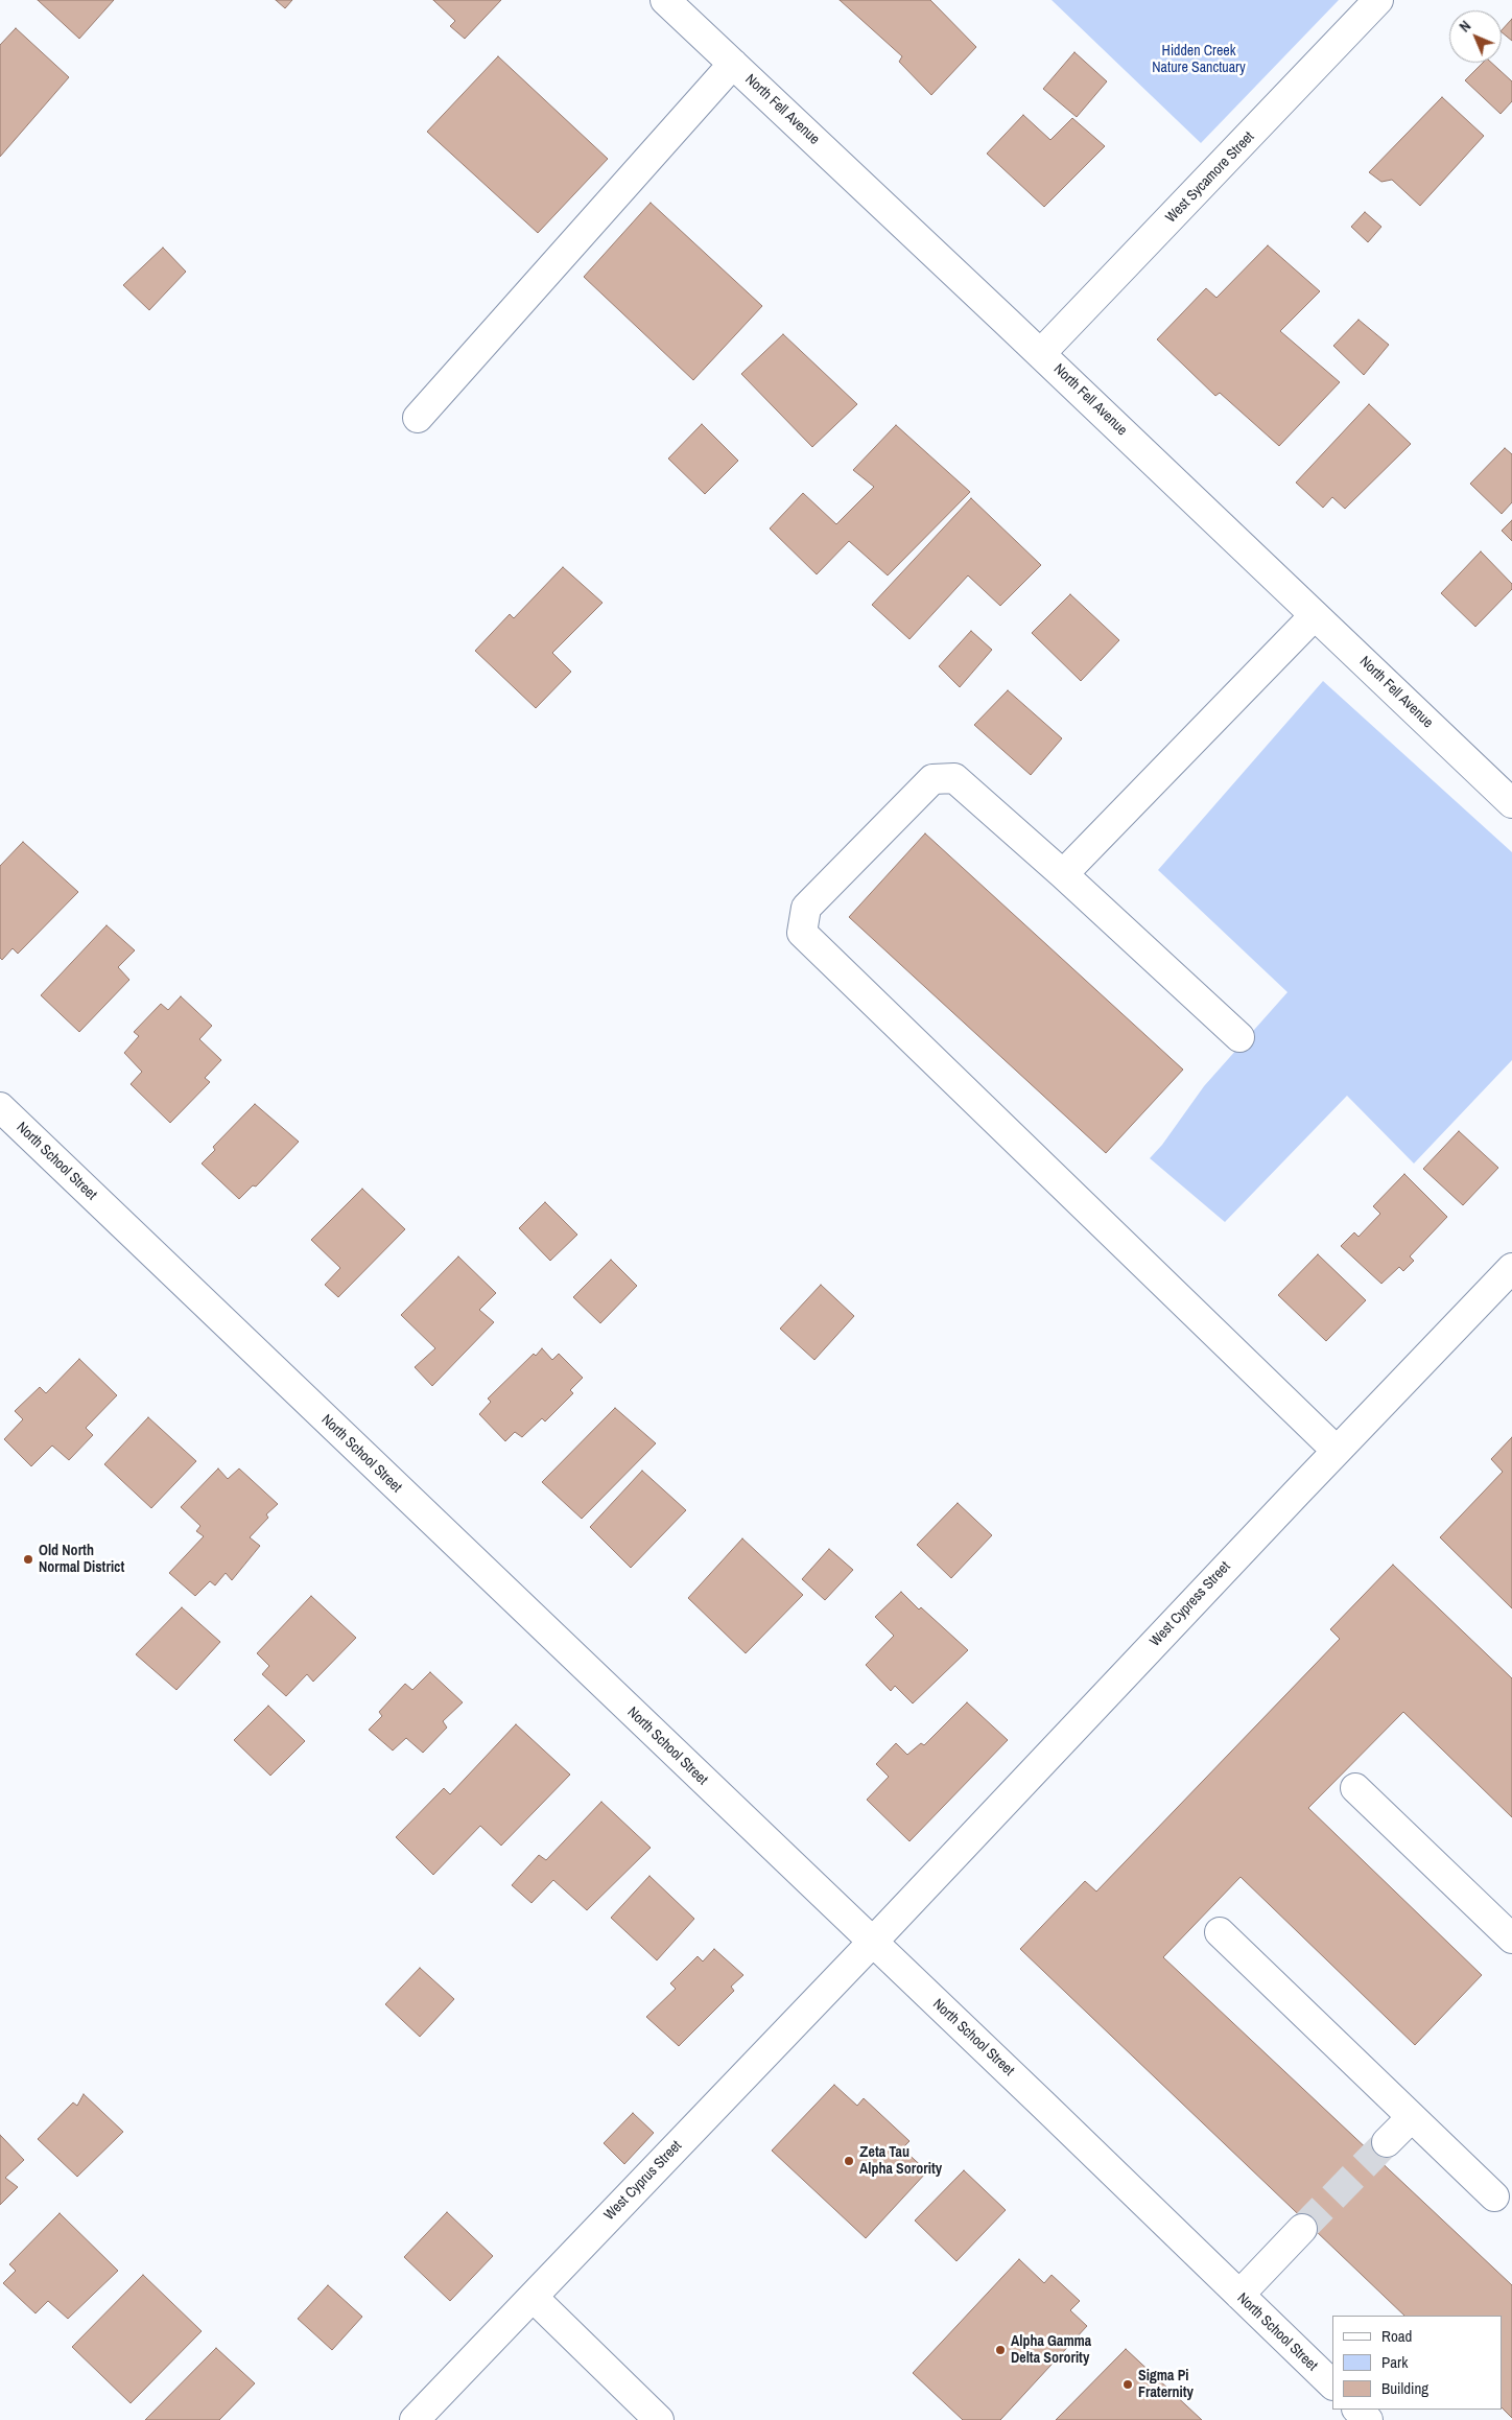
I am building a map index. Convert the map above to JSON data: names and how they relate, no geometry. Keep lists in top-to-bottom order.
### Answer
{
  "streets": {
    "street": [
      "North Fell Avenue",
      "West Sycamore Street",
      "North School Street",
      "West Cypress Street",
      "West Cyprus Street"
    ]
  },
  "crossings": [
    ["North Fell Avenue", "West Sycamore Street"],
    ["North School Street", "West Cypress Street"],
    ["North School Street", "West Cyprus Street"],
    ["West Cypress Street", "West Cyprus Street"]
  ],
  "parks": ["Hidden Creek Nature Sanctuary"],
  "places": [
    "Old North Normal District",
    "Ζeta Tau Alpha Sorority",
    "Alpha Gamma Delta Sorority",
    "Sigma Pi Fraternity"
  ],
  "legend": ["Road", "Park", "Building"],
  "north": "top left"
}
